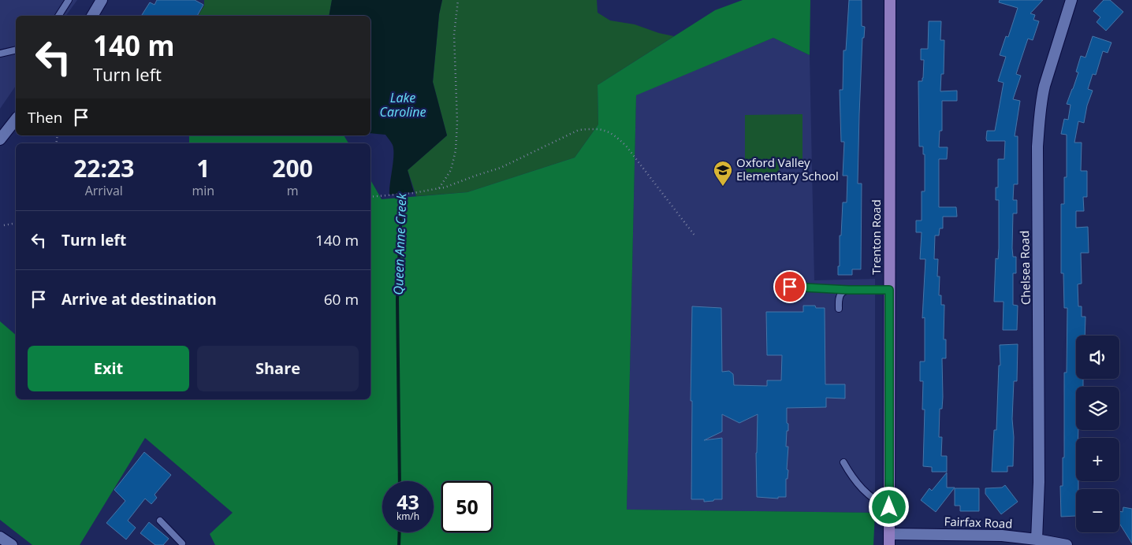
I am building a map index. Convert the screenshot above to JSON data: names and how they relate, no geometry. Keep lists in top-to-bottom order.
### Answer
{
  "streets": {
    "main road": ["Trenton Road"],
    "street": ["Chelsea Road", "Fairfax Road"]
  },
  "crossings": [
    ["Trenton Road", "Fairfax Road"],
    ["Chelsea Road", "Fairfax Road"]
  ],
  "water": ["Lake Caroline", "Queen Anne Creek"],
  "places": {
    "school or university": ["Oxford Valley Elementary School"]
  },
  "page": {
    "turn": ["140 m", "Turn left"],
    "then": "Then",
    "eta": [
      "22:23",
      "Arrival",
      "1",
      "min",
      "200",
      "m"
    ],
    "list": [
      {
        "name": "Turn left",
        "value": "140 m"
      },
      {
        "name": "Arrive at destination",
        "value": "60 m"
      }
    ],
    "map_buttons": ["+", "−"],
    "buttons": ["Exit", "Share"],
    "speed": "43 km/h",
    "limit": "50"
  }
}
